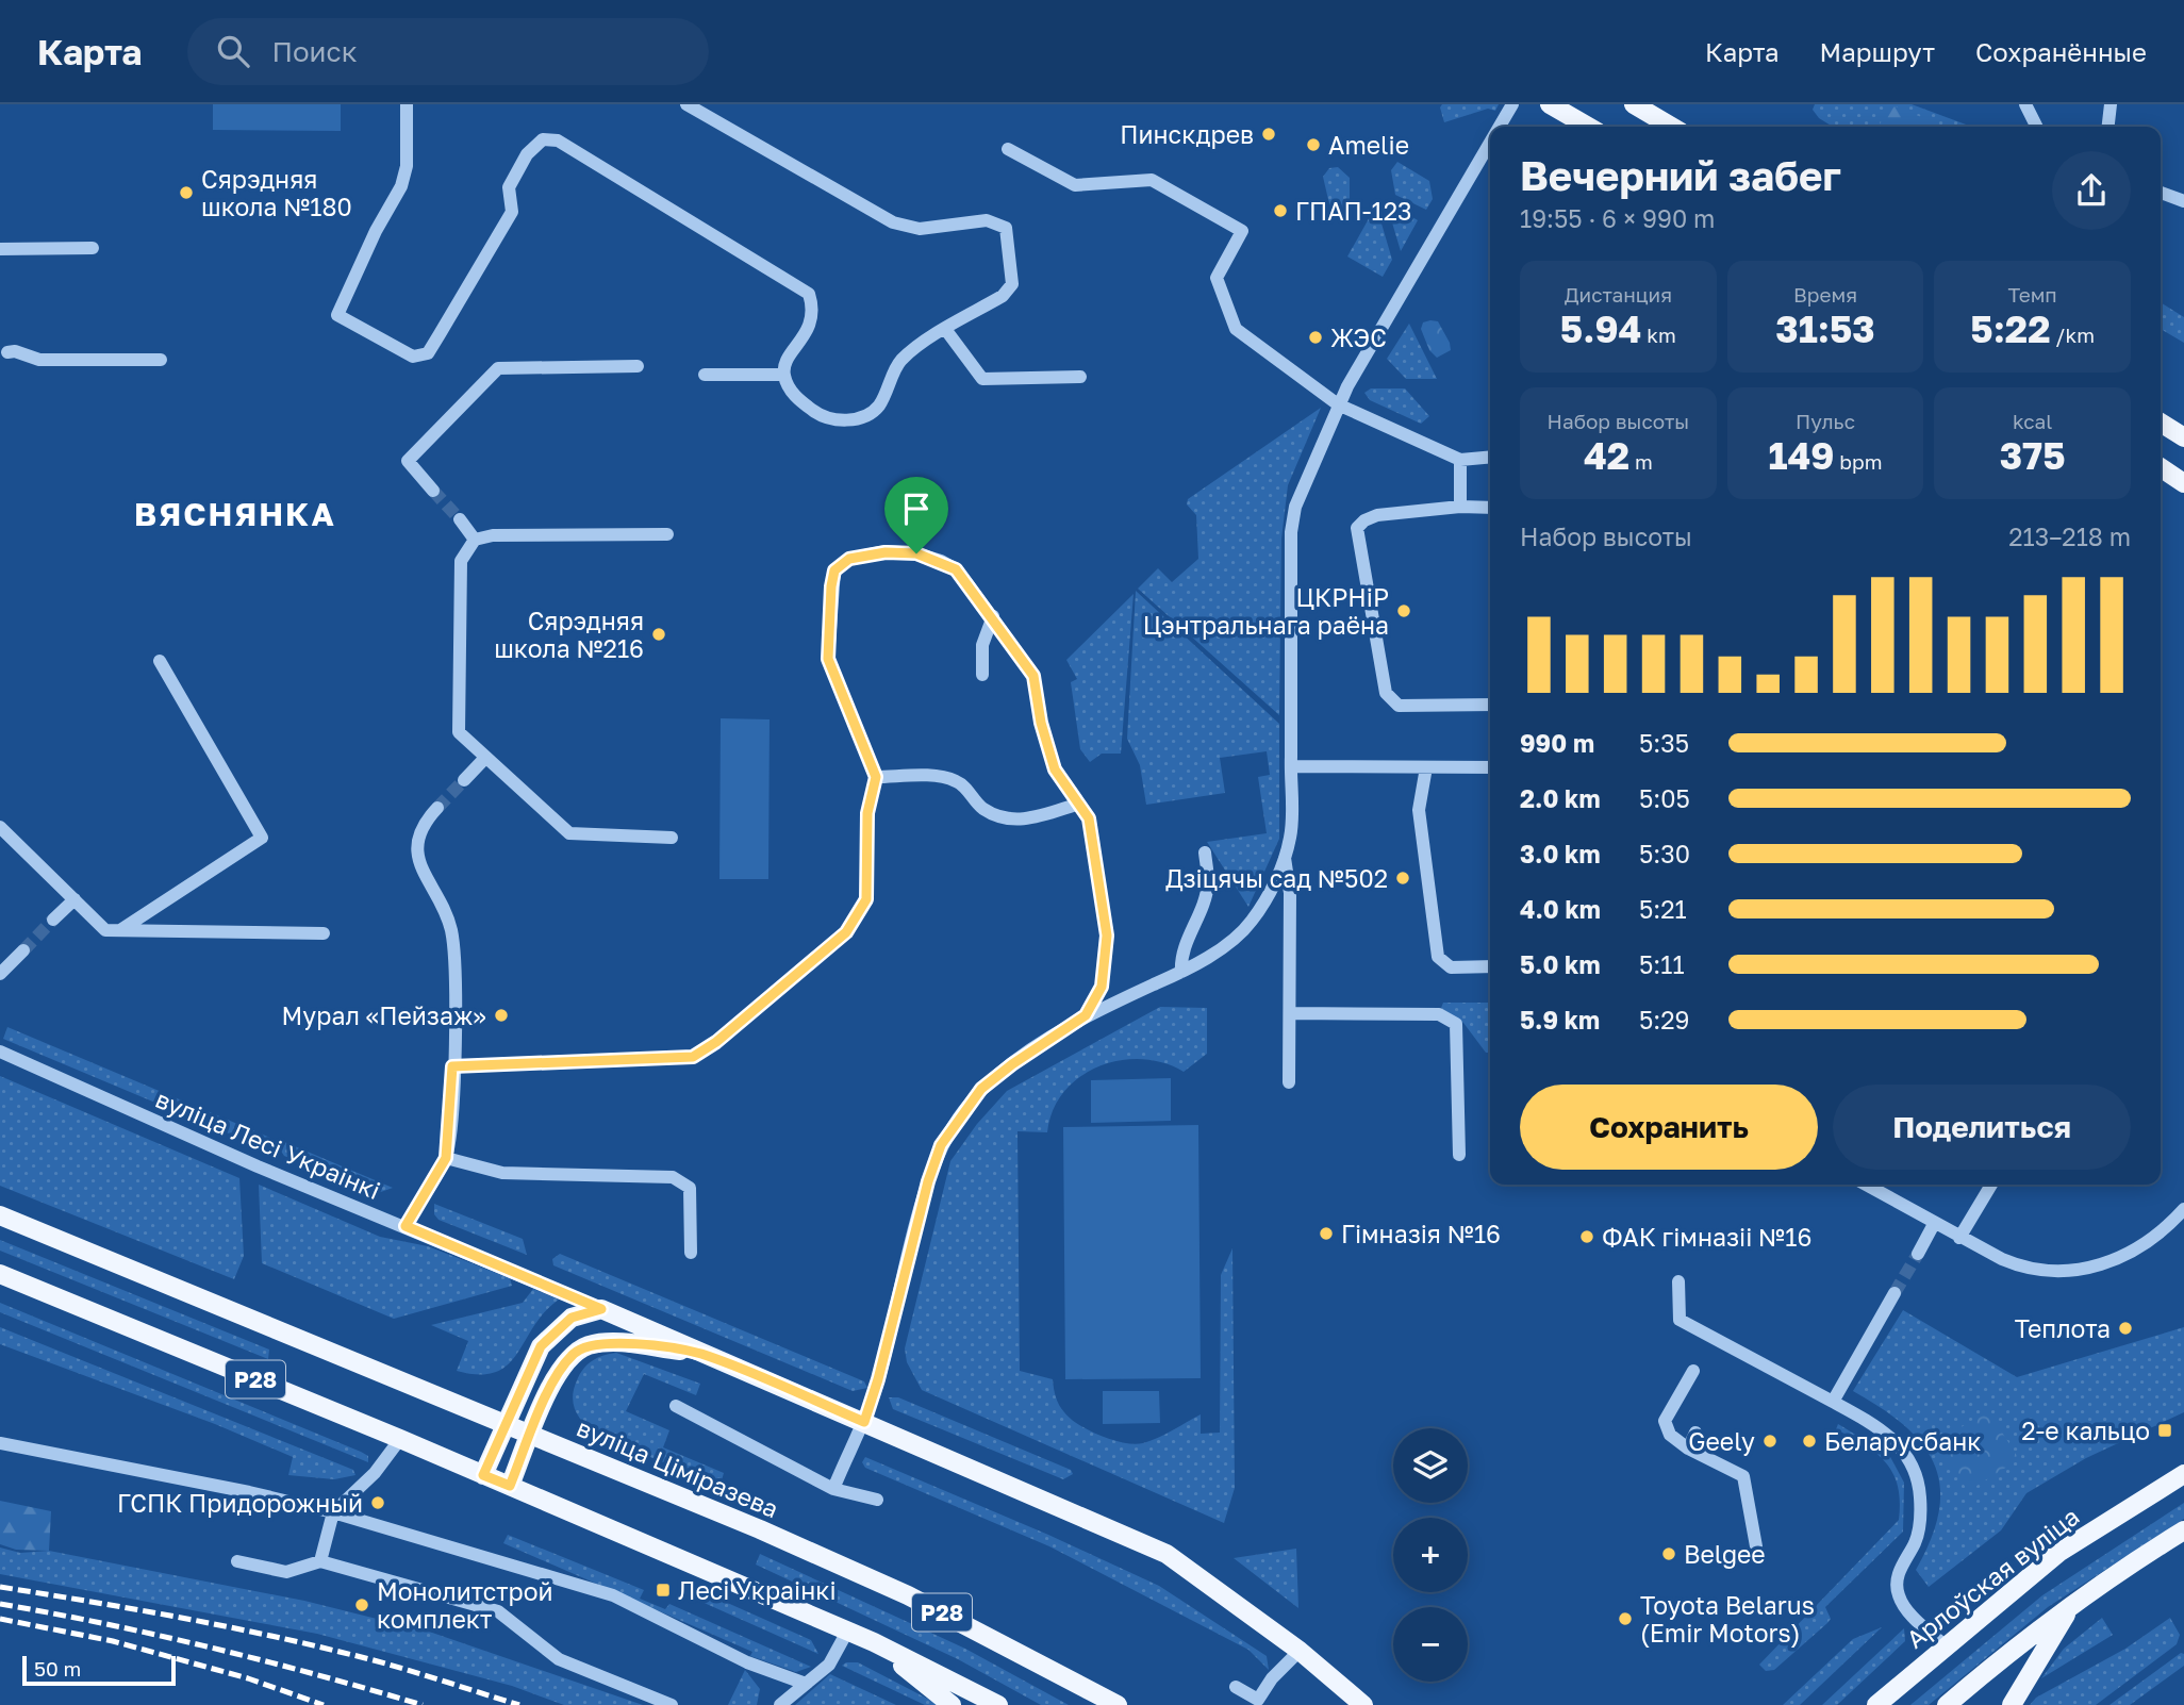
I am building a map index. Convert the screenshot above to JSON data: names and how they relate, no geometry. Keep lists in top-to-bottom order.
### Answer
{
  "streets": {
    "main road": ["Р28", "вуліца Ціміразева", "Арлоўская вуліца"],
    "street": ["вуліца Лесі Украінкі"]
  },
  "districts": ["ВЯСНЯНКА"],
  "places": {
    "other": [
      "Пинскдрев",
      "Amelie",
      "Сярэдняя школа №180",
      "ГПАП-123",
      "ЖЭС",
      "ЦКРНіР Цэнтральнага раёна",
      "Сярэдняя школа №216",
      "Дзіцячы сад №502",
      "Мурал «Пейзаж»",
      "Гімназія №16",
      "ФАК гімназіі №16",
      "Теплота",
      "Geely",
      "Беларусбанк",
      "ГСПК Придорожный",
      "Belgee",
      "Монолитстрой комплект",
      "Toyota Belarus (Emir Motors)"
    ],
    "transit": ["2-е кальцо", "Лесі Украінкі"]
  },
  "scale_bar": "50 m",
  "page": {
    "header": "Карта",
    "search": "Поиск",
    "nav": ["Карта", "Маршрут", "Сохранённые"],
    "heading": ["Вечерний забег", "19:55 · 6 × 990 m"],
    "stats": [
      ["Дистанция", "5.94 km"],
      ["Время", "31:53"],
      ["Темп", "5:22 /km"],
      ["Набор высоты", "42 m"],
      ["Пульс", "149 bpm"],
      ["kcal", "375"]
    ],
    "chart": ["Набор высоты", "213–218 m"],
    "list": [
      {
        "name": "990 m",
        "note": "5:35"
      },
      {
        "name": "2.0 km",
        "note": "5:05"
      },
      {
        "name": "3.0 km",
        "note": "5:30"
      },
      {
        "name": "4.0 km",
        "note": "5:21"
      },
      {
        "name": "5.0 km",
        "note": "5:11"
      },
      {
        "name": "5.9 km",
        "note": "5:29"
      }
    ],
    "buttons": ["Сохранить", "Поделиться"],
    "map_buttons": ["+", "−"],
    "scale": "50 m"
  }
}
